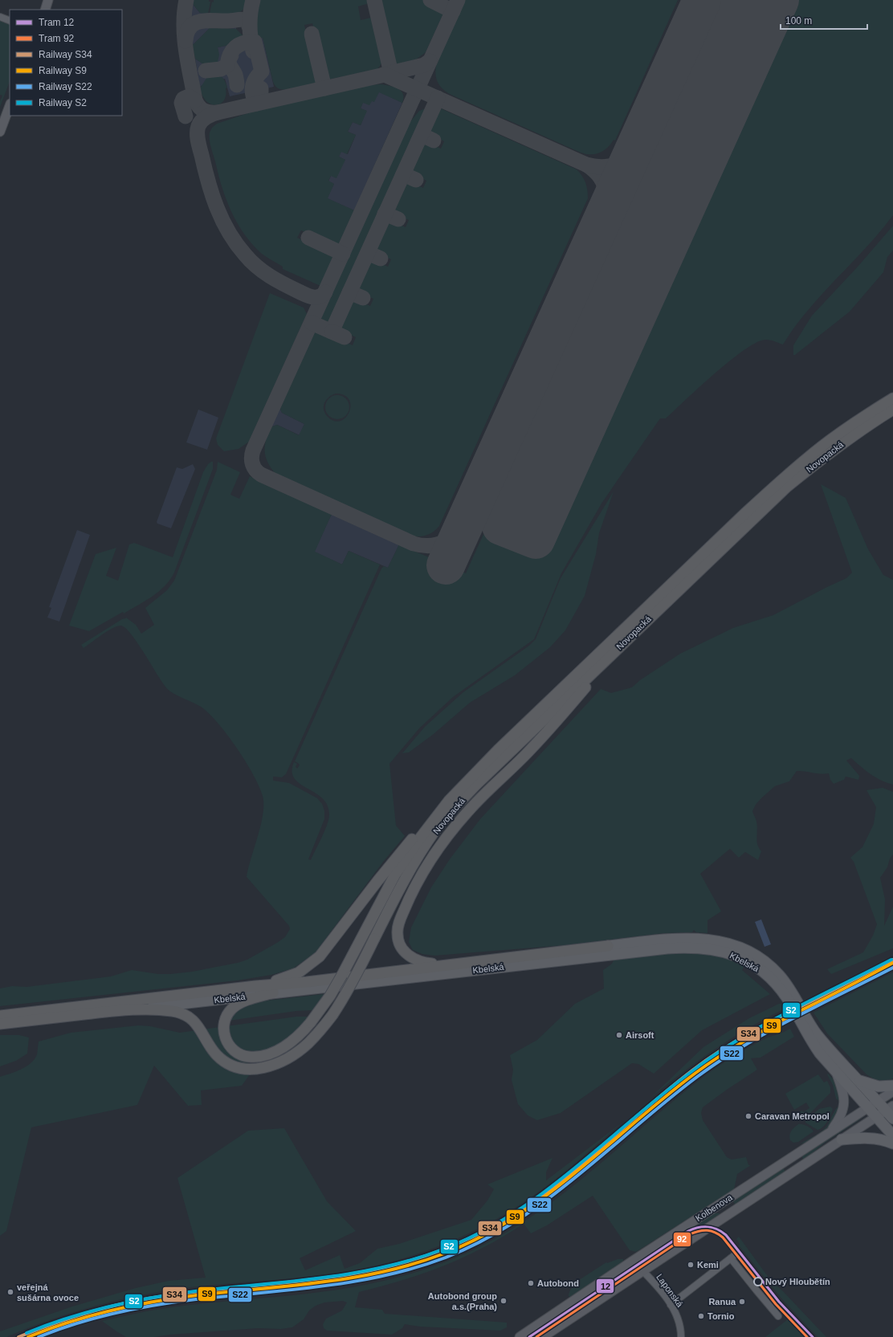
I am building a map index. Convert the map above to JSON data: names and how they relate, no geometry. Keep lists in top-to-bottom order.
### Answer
{
  "streets": {
    "highway": ["Novopacká", "Kbelská"],
    "main road": ["Kolbenova"],
    "street": ["Laponská"]
  },
  "crossings": [
    ["Novopacká", "Kbelská"],
    ["Kbelská", "Kolbenova"],
    ["Kolbenova", "Laponská"]
  ],
  "places": [
    "Airsoft",
    "Caravan Metropol",
    "Kemi",
    "Nový Hloubětín",
    "Autobond",
    "veřejná sušárna ovoce",
    "Autobond group a.s.(Praha)",
    "Ranua",
    "Tornio"
  ],
  "lines": [
    "rail line S34",
    "rail line S2",
    "rail line S9",
    "rail line S22",
    "tram line 12",
    "tram line 92"
  ],
  "legend": [
    "Tram 12",
    "Tram 92",
    "Railway S34",
    "Railway S9",
    "Railway S22",
    "Railway S2"
  ],
  "scale_bar": "100 m"
}
